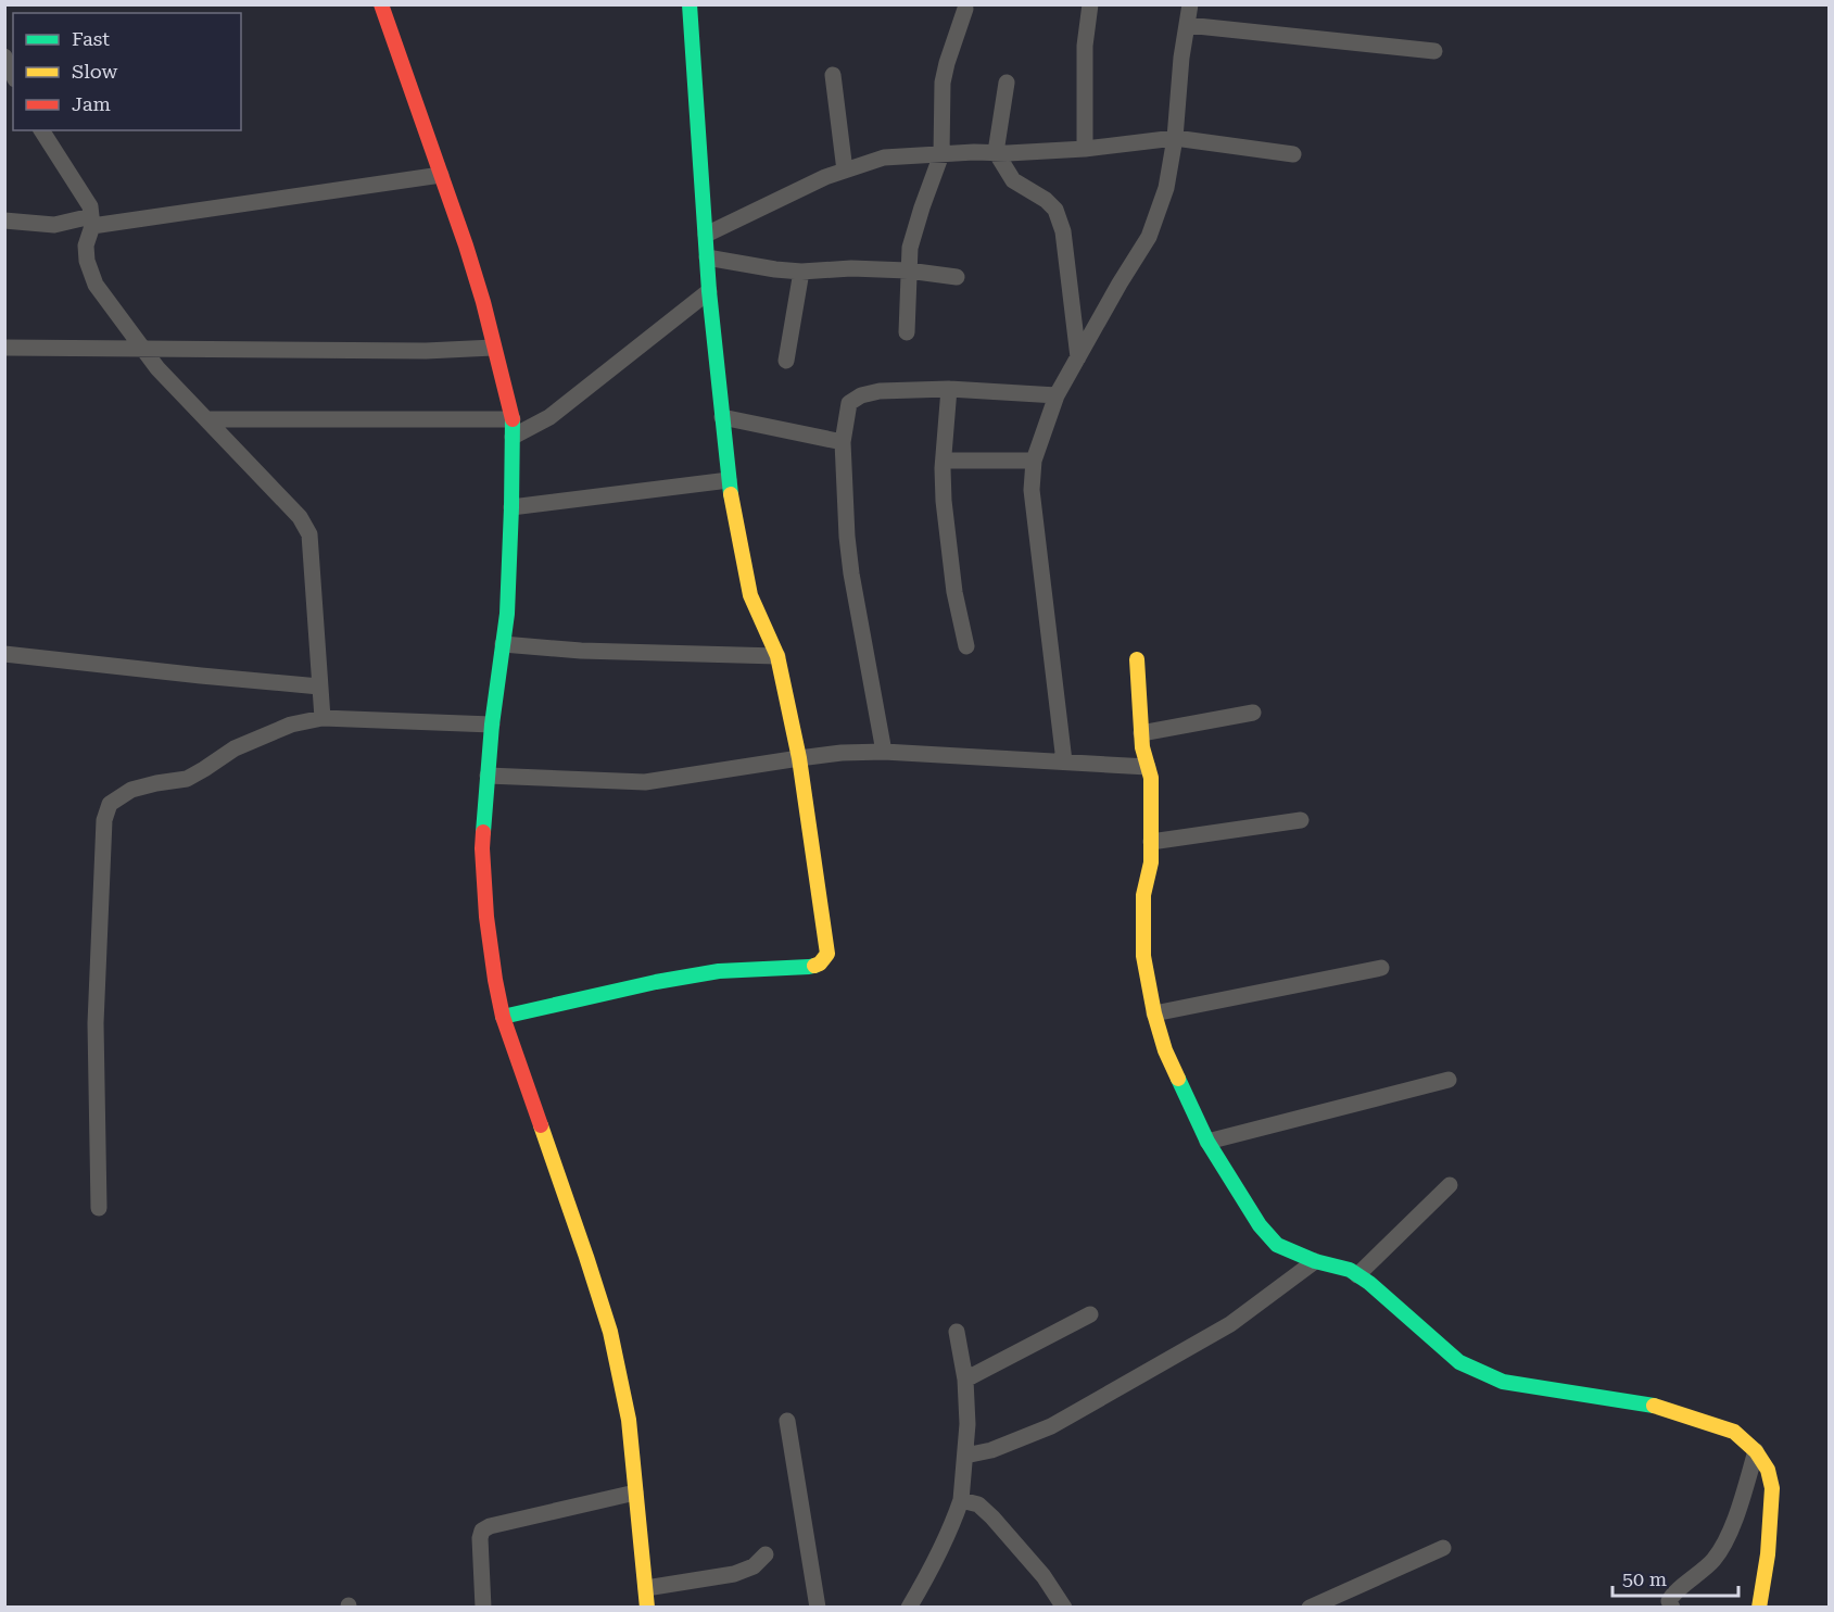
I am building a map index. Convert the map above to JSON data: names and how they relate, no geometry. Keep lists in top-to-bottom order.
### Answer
{
  "legend": ["Fast", "Slow", "Jam"],
  "scale_bar": "50 m"
}
